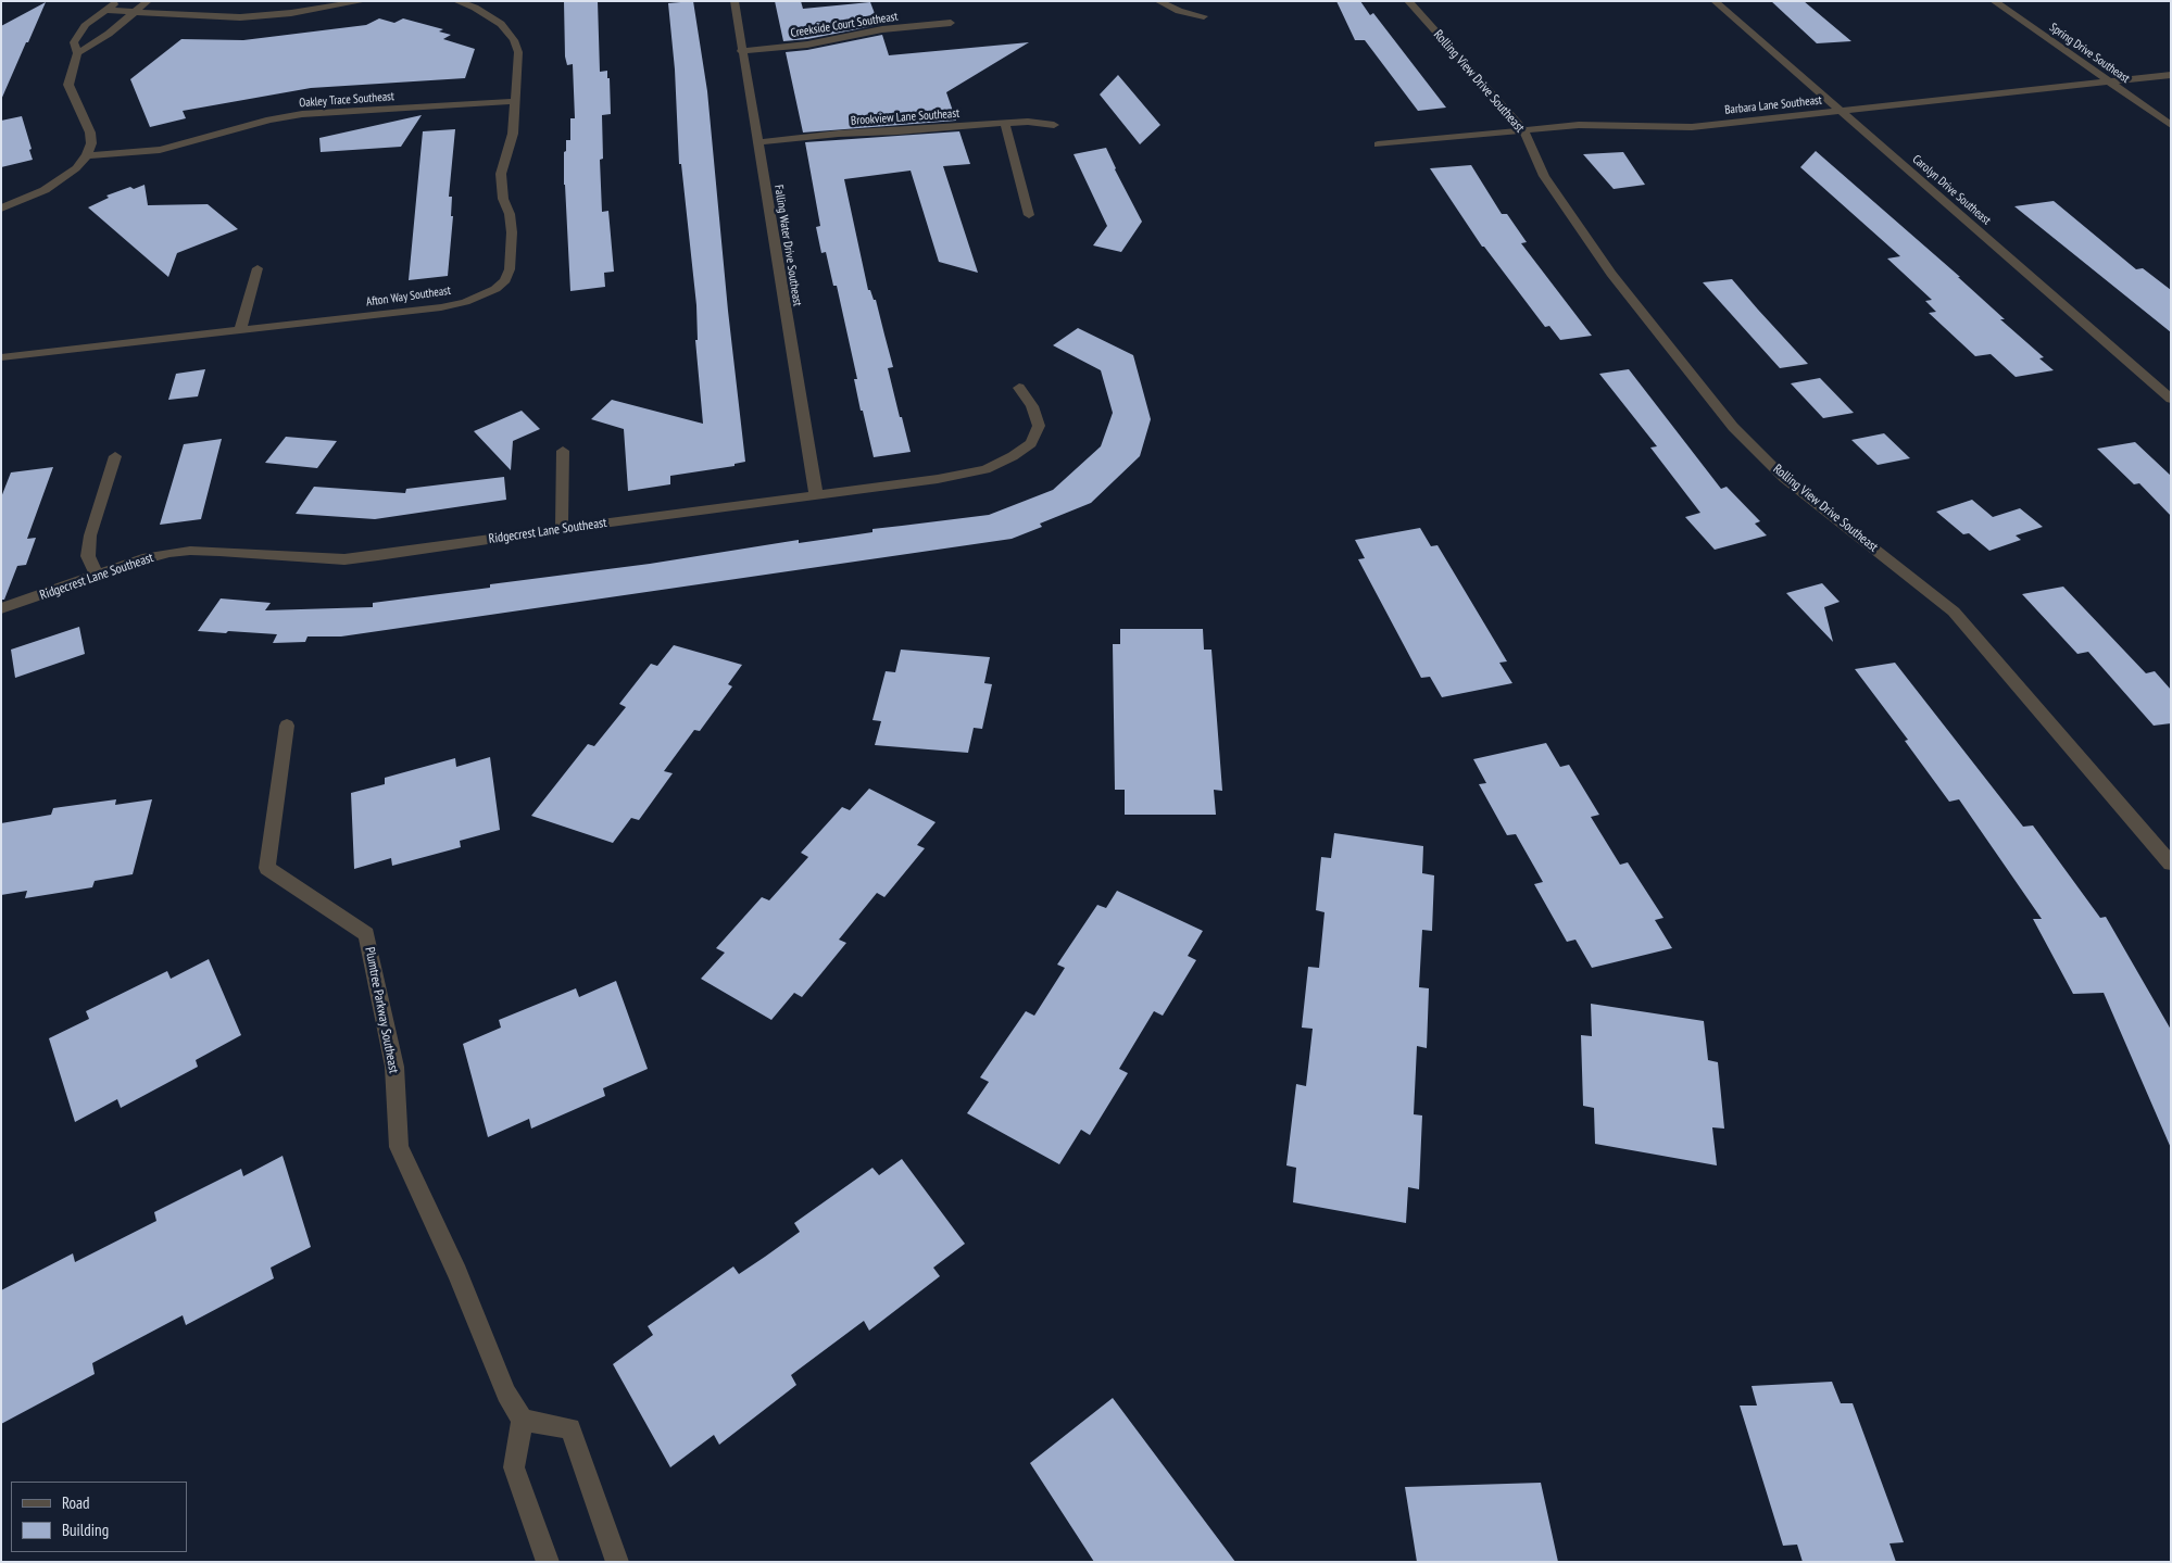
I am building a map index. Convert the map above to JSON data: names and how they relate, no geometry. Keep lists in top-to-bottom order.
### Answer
{
  "streets": {
    "street": [
      "Creekside Court Southeast",
      "Spring Drive Southeast",
      "Rolling View Drive Southeast",
      "Oakley Trace Southeast",
      "Barbara Lane Southeast",
      "Brookview Lane Southeast",
      "Carolyn Drive Southeast",
      "Falling Water Drive Southeast",
      "Afton Way Southeast",
      "Ridgecrest Lane Southeast",
      "Plumtree Parkway Southeast"
    ]
  },
  "crossings": [
    ["Creekside Court Southeast", "Falling Water Drive Southeast"],
    ["Spring Drive Southeast", "Barbara Lane Southeast"],
    ["Rolling View Drive Southeast", "Barbara Lane Southeast"],
    ["Oakley Trace Southeast", "Afton Way Southeast"],
    ["Barbara Lane Southeast", "Carolyn Drive Southeast"],
    ["Brookview Lane Southeast", "Falling Water Drive Southeast"],
    ["Falling Water Drive Southeast", "Ridgecrest Lane Southeast"]
  ],
  "legend": ["Road", "Building"]
}
